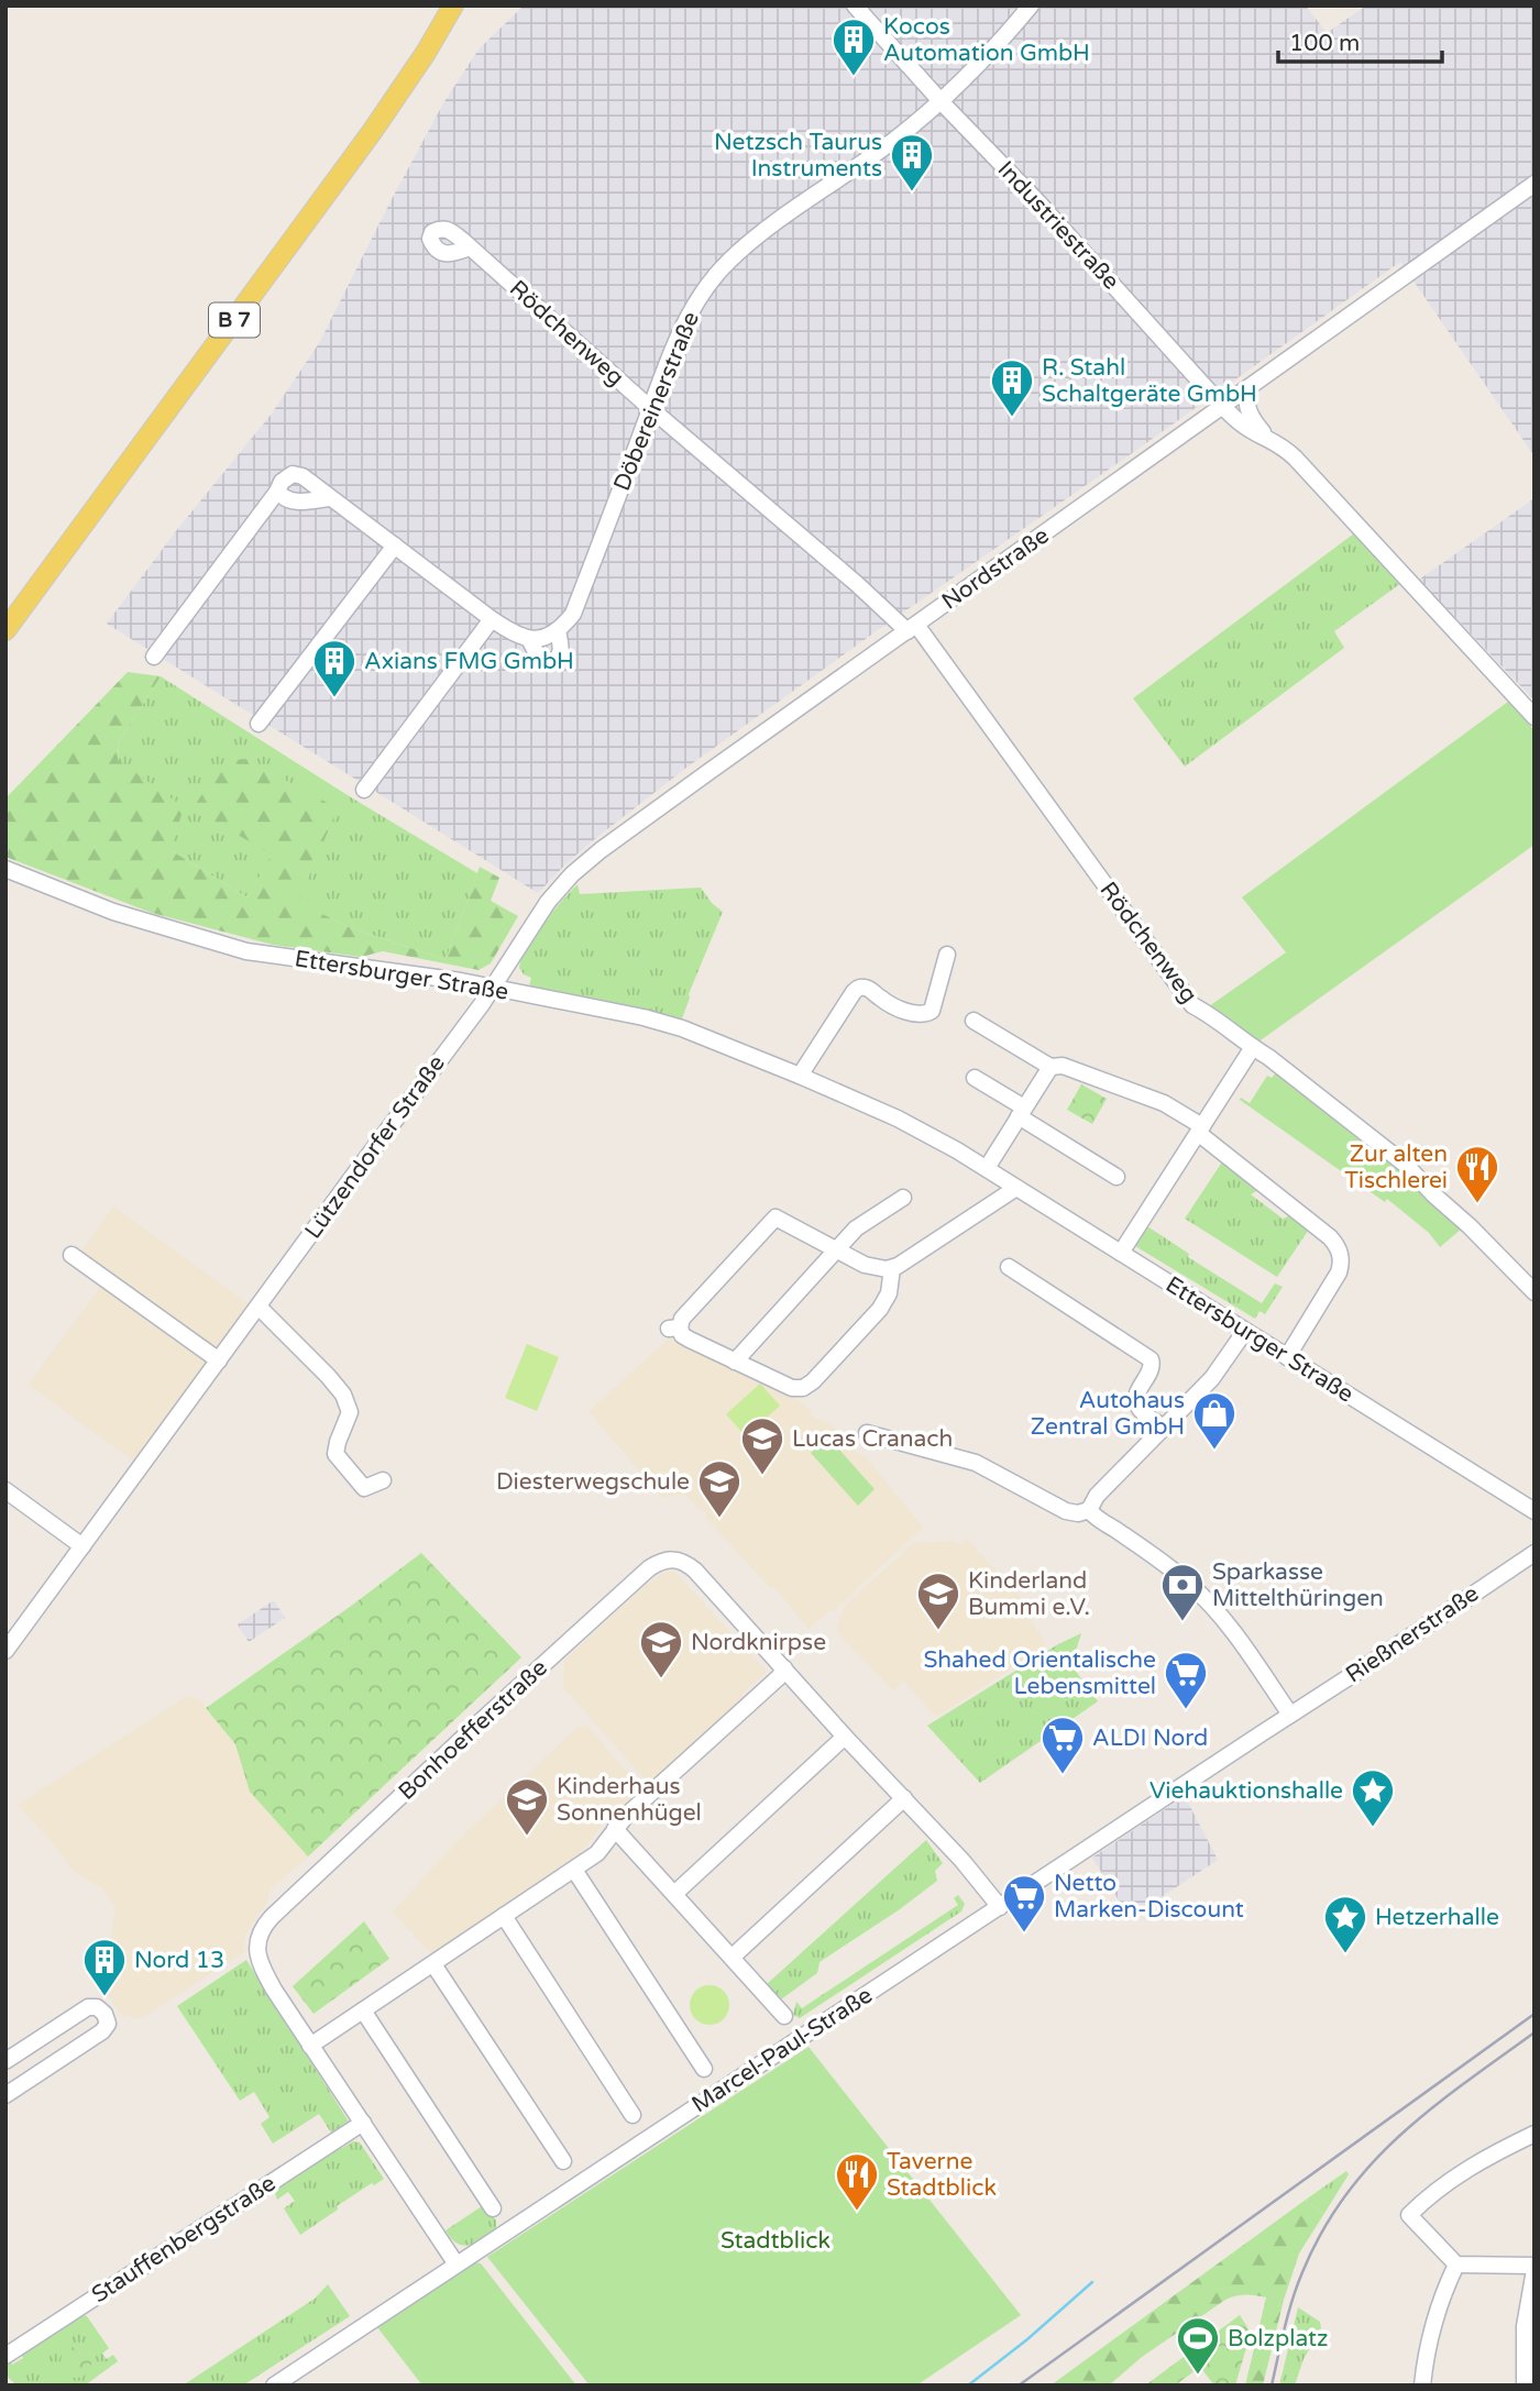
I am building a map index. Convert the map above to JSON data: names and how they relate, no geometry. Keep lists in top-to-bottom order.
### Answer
{
  "streets": {
    "main road": ["B 7"],
    "street": [
      "Industriestraße",
      "Rödchenweg",
      "Döbereinerstraße",
      "Nordstraße",
      "Ettersburger Straße",
      "Lützendorfer Straße",
      "Rießnerstraße",
      "Bonhoefferstraße",
      "Marcel-Paul-Straße",
      "Stauffenbergstraße"
    ]
  },
  "crossings": [
    ["Industriestraße", "Döbereinerstraße"],
    ["Industriestraße", "Nordstraße"],
    ["Rödchenweg", "Döbereinerstraße"],
    ["Rödchenweg", "Nordstraße"],
    ["Nordstraße", "Ettersburger Straße"],
    ["Nordstraße", "Lützendorfer Straße"],
    ["Ettersburger Straße", "Lützendorfer Straße"],
    ["Rießnerstraße", "Marcel-Paul-Straße"],
    ["Bonhoefferstraße", "Marcel-Paul-Straße"],
    ["Bonhoefferstraße", "Stauffenbergstraße"]
  ],
  "parks": ["Stadtblick"],
  "places": {
    "building": [
      "Kocos Automation GmbH",
      "Netzsch Taurus Instruments",
      "R. Stahl Schaltgeräte GmbH",
      "Axians FMG GmbH",
      "Nord 13"
    ],
    "restaurant": ["Zur alten Tischlerei", "Taverne Stadtblick"],
    "shop": ["Autohaus Zentral GmbH"],
    "school or university": [
      "Lucas Cranach",
      "Diesterwegschule",
      "Kinderland Bummi e.V.",
      "Nordknirpse",
      "Kinderhaus Sonnenhügel"
    ],
    "bank": ["Sparkasse Mittelthüringen"],
    "supermarket": ["Shahed Orientalische Lebensmittel", "ALDI Nord", "Netto Marken-Discount"],
    "place": ["Viehauktionshalle", "Hetzerhalle"],
    "sports": ["Bolzplatz"]
  },
  "scale_bar": "100 m"
}
